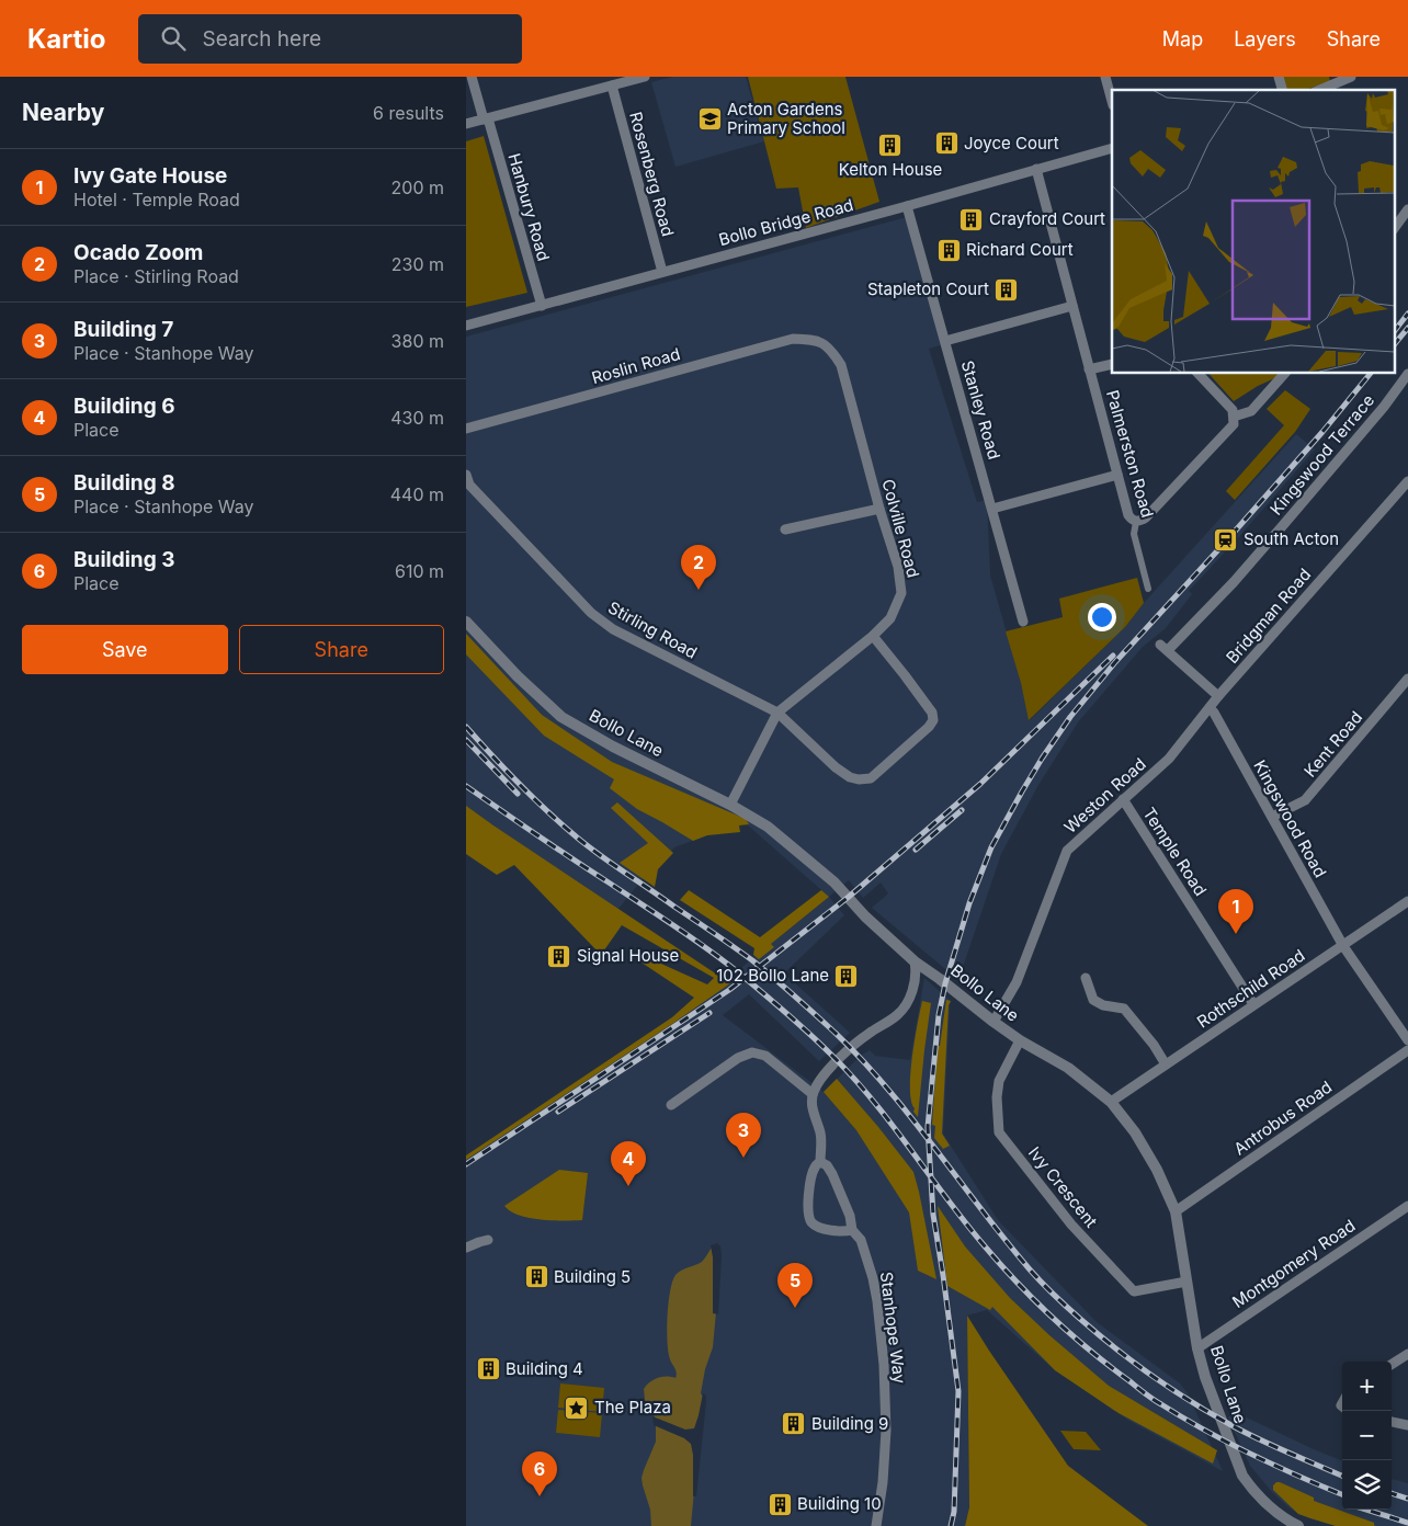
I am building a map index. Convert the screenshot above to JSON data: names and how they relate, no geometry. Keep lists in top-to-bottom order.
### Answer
{
  "streets": {
    "street": [
      "Rosenberg Road",
      "Hanbury Road",
      "Bollo Bridge Road",
      "Roslin Road",
      "Stanley Road",
      "Palmerston Road",
      "Kingswood Terrace",
      "Colville Road",
      "Bridgman Road",
      "Stirling Road",
      "Bollo Lane",
      "Kent Road",
      "Weston Road",
      "Kingswood Road",
      "Temple Road",
      "Rothschild Road",
      "Antrobus Road",
      "Ivy Crescent",
      "Montgomery Road",
      "Stanhope Way"
    ]
  },
  "crossings": [
    ["Rosenberg Road", "Bollo Bridge Road"],
    ["Hanbury Road", "Bollo Bridge Road"],
    ["Bollo Bridge Road", "Stanley Road"],
    ["Bollo Bridge Road", "Palmerston Road"],
    ["Roslin Road", "Colville Road"],
    ["Kingswood Terrace", "Bridgman Road"],
    ["Kingswood Terrace", "Weston Road"],
    ["Colville Road", "Stirling Road"],
    ["Colville Road", "Bollo Lane"],
    ["Bridgman Road", "Weston Road"],
    ["Bollo Lane", "Weston Road"],
    ["Bollo Lane", "Rothschild Road"],
    ["Bollo Lane", "Antrobus Road"],
    ["Bollo Lane", "Ivy Crescent"],
    ["Bollo Lane", "Montgomery Road"],
    ["Kent Road", "Kingswood Road"],
    ["Weston Road", "Kingswood Road"],
    ["Weston Road", "Temple Road"],
    ["Kingswood Road", "Rothschild Road"],
    ["Temple Road", "Rothschild Road"]
  ],
  "places": {
    "school or university": ["Acton Gardens Primary School"],
    "building": [
      "Joyce Court",
      "Kelton House",
      "Crayford Court",
      "Richard Court",
      "Stapleton Court",
      "Signal House",
      "102 Bollo Lane",
      "Building 5",
      "Building 4",
      "Building 9",
      "Building 10"
    ],
    "station": ["South Acton"],
    "place": ["The Plaza"]
  },
  "page": {
    "header": "Kartio",
    "search": "Search here",
    "nav": ["Map", "Layers", "Share"],
    "heading": ["Nearby", "6 results"],
    "list": [
      {
        "mark": "1",
        "name": "Ivy Gate House",
        "note": "Hotel · Temple Road",
        "value": "200 m"
      },
      {
        "mark": "2",
        "name": "Ocado Zoom",
        "note": "Place · Stirling Road",
        "value": "230 m"
      },
      {
        "mark": "3",
        "name": "Building 7",
        "note": "Place · Stanhope Way",
        "value": "380 m"
      },
      {
        "mark": "4",
        "name": "Building 6",
        "note": "Place",
        "value": "430 m"
      },
      {
        "mark": "5",
        "name": "Building 8",
        "note": "Place · Stanhope Way",
        "value": "440 m"
      },
      {
        "mark": "6",
        "name": "Building 3",
        "note": "Place",
        "value": "610 m"
      }
    ],
    "pins": [
      "2",
      "1",
      "3",
      "4",
      "5",
      "6"
    ],
    "buttons": ["Save", "Share"],
    "map_buttons": ["+", "−"]
  }
}
